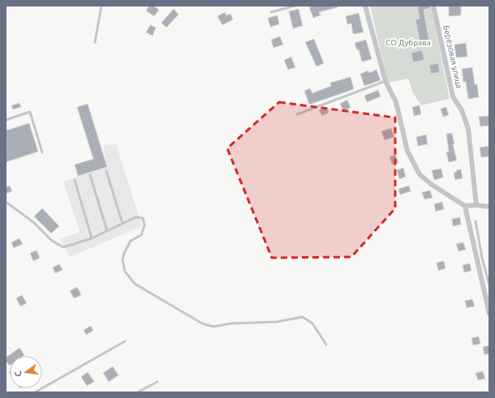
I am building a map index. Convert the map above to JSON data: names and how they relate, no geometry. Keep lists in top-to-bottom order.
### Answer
{
  "streets": {
    "street": ["Берёзовая улица"]
  },
  "parks": ["СО Дубрава"],
  "north": "left"
}
